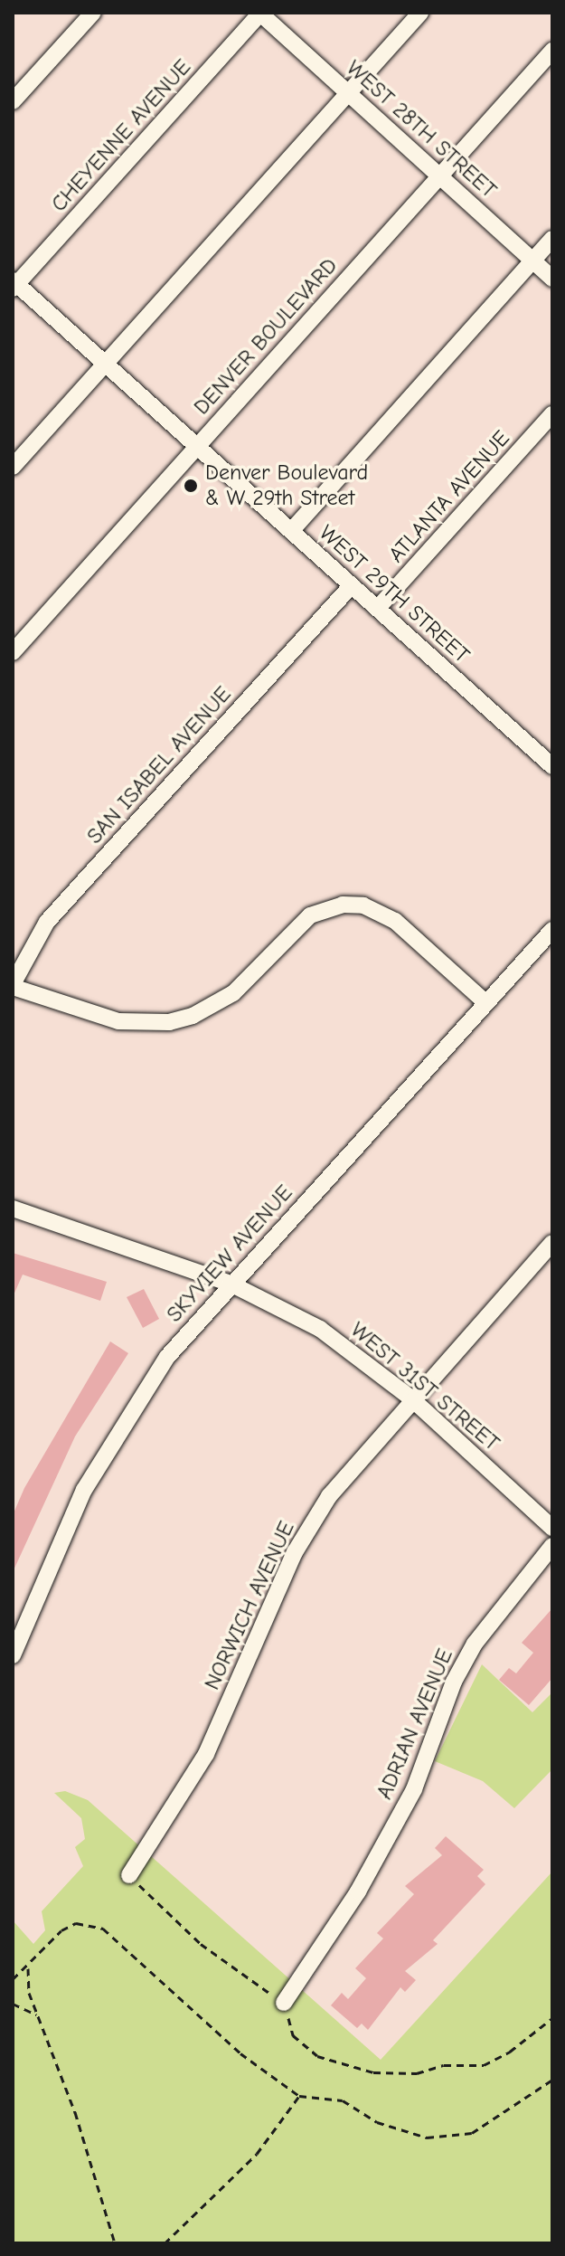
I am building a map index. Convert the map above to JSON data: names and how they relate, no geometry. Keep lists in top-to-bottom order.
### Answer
{
  "streets": {
    "street": [
      "WEST 28TH STREET",
      "CHEYENNE AVENUE",
      "DENVER BOULEVARD",
      "ATLANTA AVENUE",
      "WEST 29TH STREET",
      "SAN ISABEL AVENUE",
      "SKYVIEW AVENUE",
      "WEST 31ST STREET",
      "NORWICH AVENUE",
      "ADRIAN AVENUE"
    ]
  },
  "crossings": [
    ["WEST 28TH STREET", "CHEYENNE AVENUE"],
    ["WEST 28TH STREET", "DENVER BOULEVARD"],
    ["CHEYENNE AVENUE", "WEST 29TH STREET"],
    ["DENVER BOULEVARD", "WEST 29TH STREET"],
    ["ATLANTA AVENUE", "WEST 29TH STREET"],
    ["WEST 29TH STREET", "SAN ISABEL AVENUE"],
    ["SKYVIEW AVENUE", "WEST 31ST STREET"],
    ["WEST 31ST STREET", "NORWICH AVENUE"]
  ],
  "places": ["Denver Boulevard & W 29th Street"]
}
